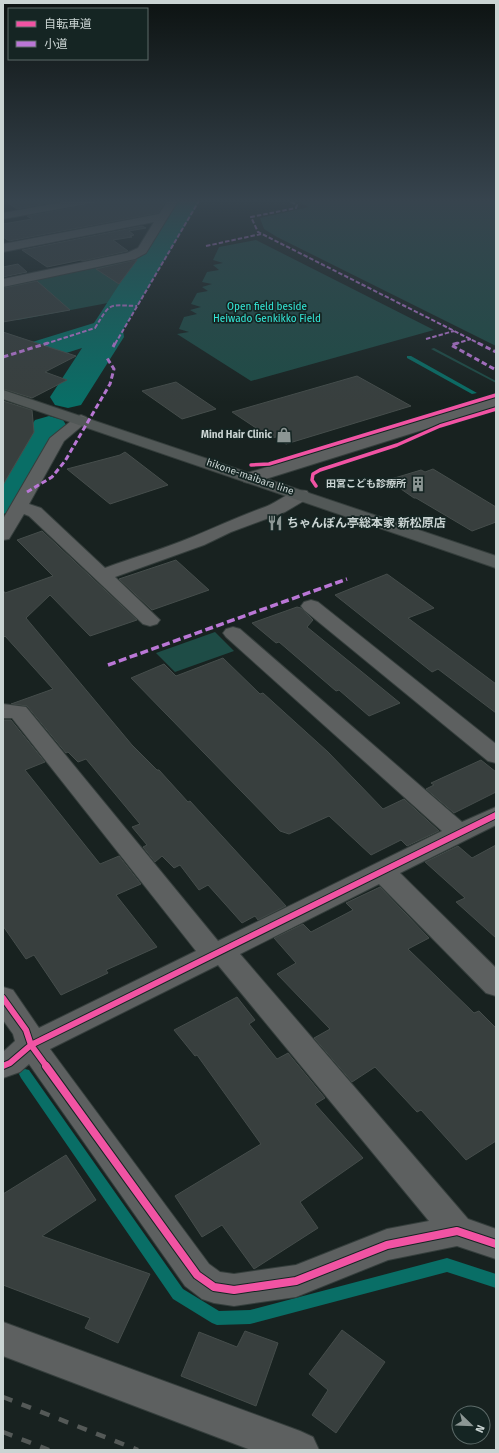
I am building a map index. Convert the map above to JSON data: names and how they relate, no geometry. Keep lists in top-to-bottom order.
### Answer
{
  "streets": {
    "main road": ["hikone-maibara line"]
  },
  "parks": ["Open field beside Heiwado Genkikko Field"],
  "places": {
    "shop": ["Mind Hair Clinic"],
    "building": ["田宮こども診療所"],
    "restaurant": ["ちゃんぽん亭総本家 新松原店"]
  },
  "legend": ["自転車道", "小道"],
  "north": "bottom right"
}
